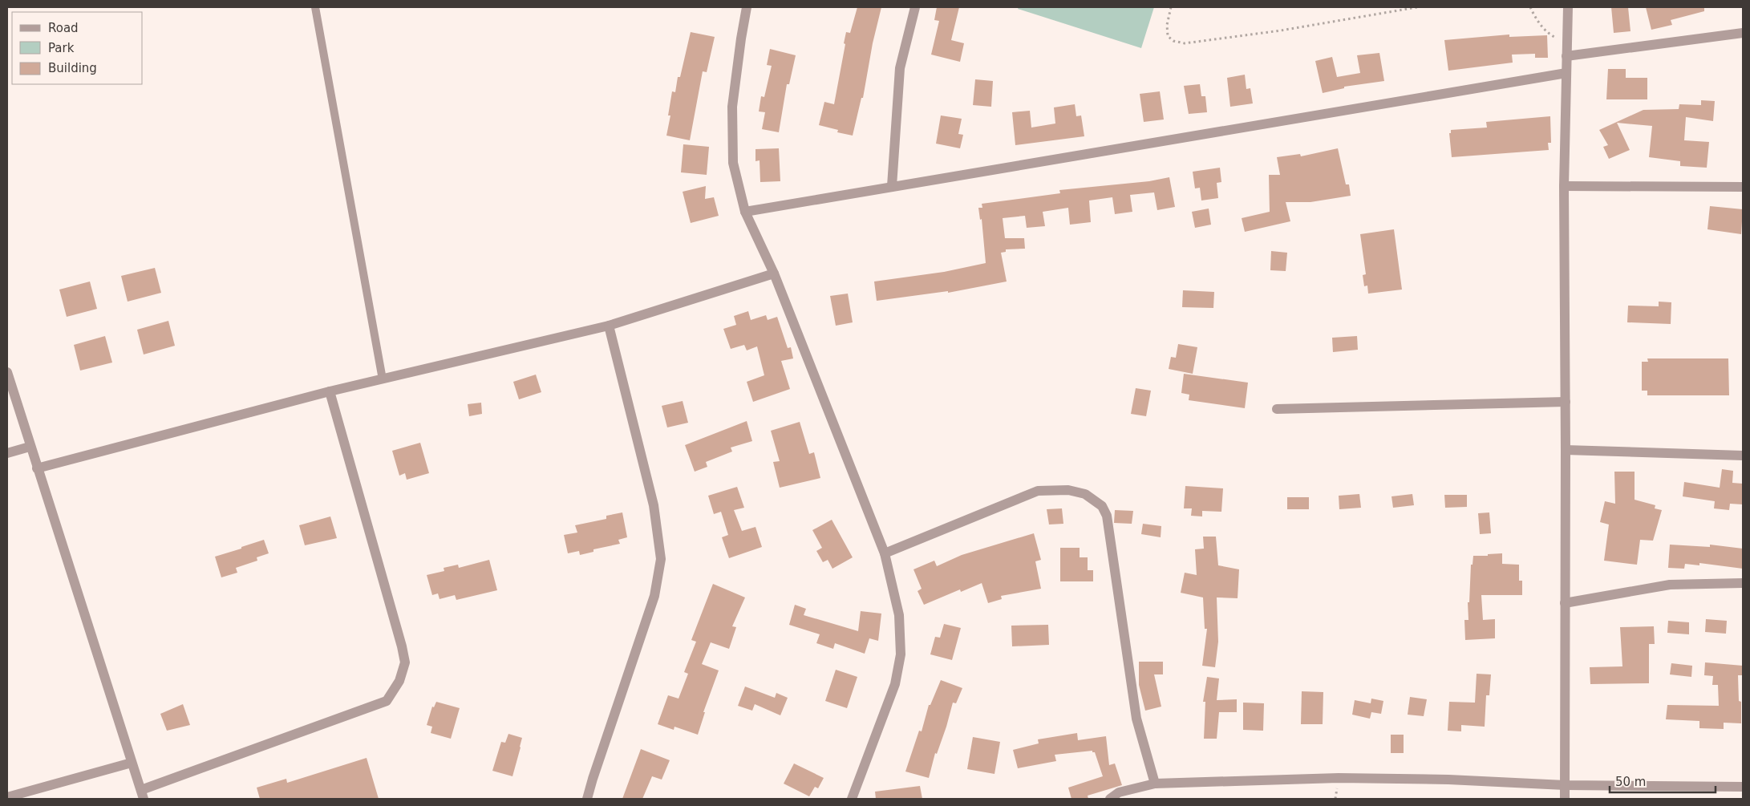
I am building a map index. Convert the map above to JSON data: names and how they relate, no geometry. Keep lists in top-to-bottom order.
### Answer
{
  "legend": ["Road", "Park", "Building"],
  "scale_bar": "50 m"
}
